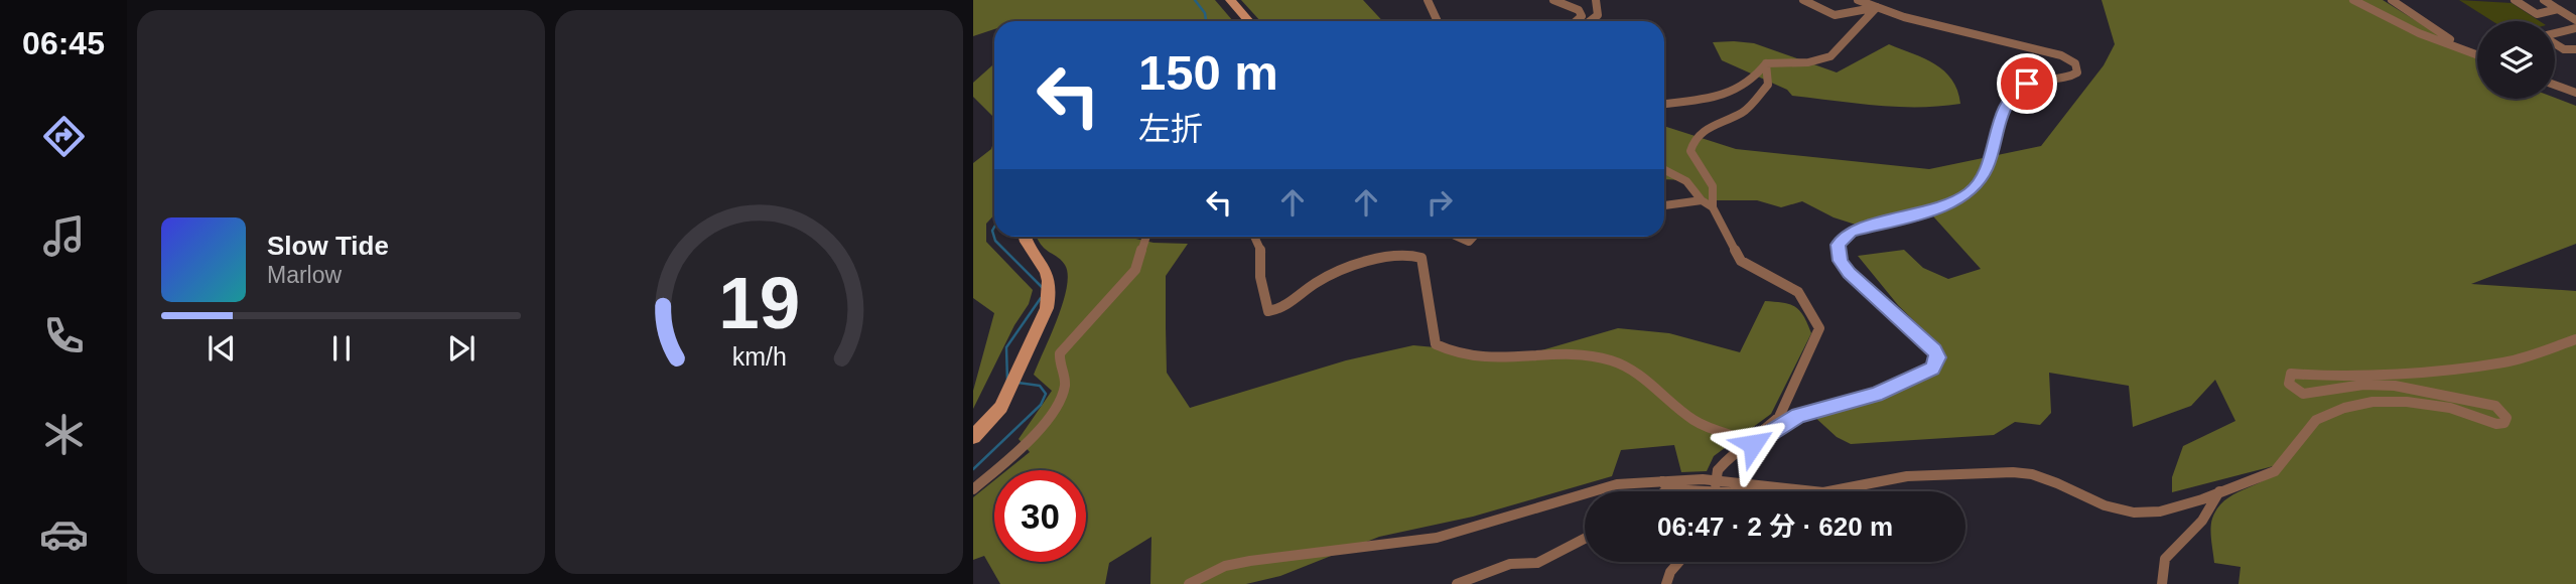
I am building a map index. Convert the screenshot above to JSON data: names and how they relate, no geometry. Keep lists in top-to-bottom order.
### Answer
{
  "page": {
    "tabs": "06:45",
    "turn": ["150 m", "左折"],
    "song": ["Slow Tide", "Marlow"],
    "limit": "30",
    "trip": "06:47 · 2 分 · 620 m",
    "gauge": ["19", "km/h"]
  }
}
